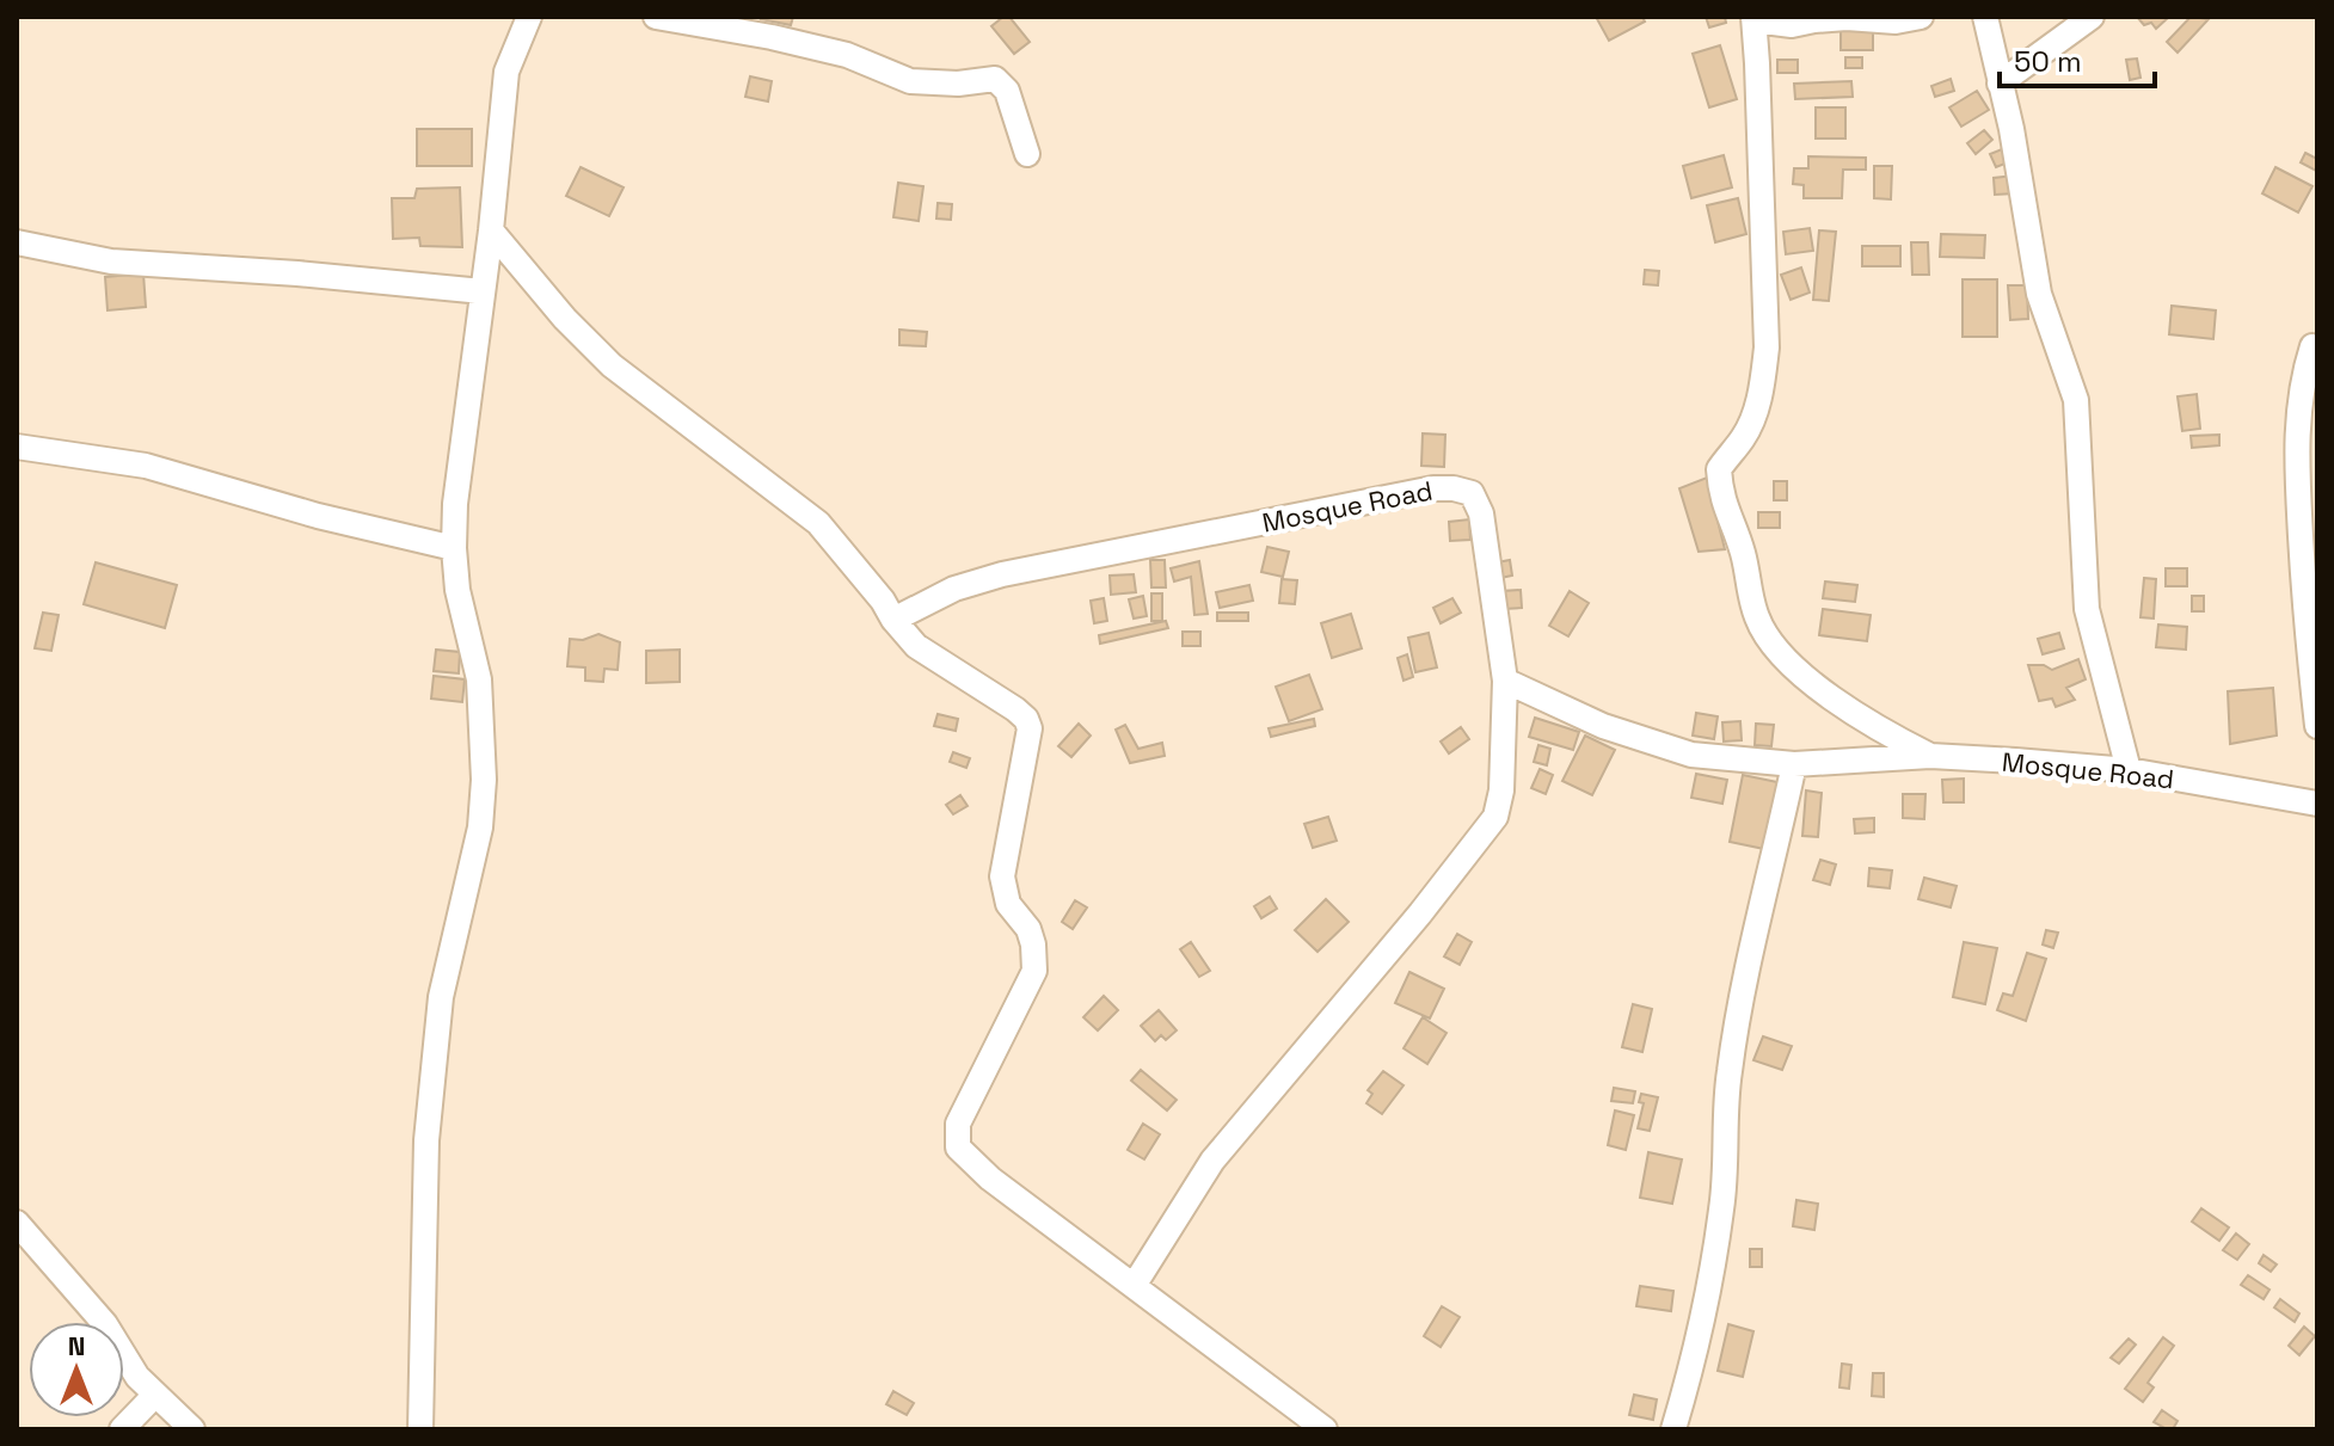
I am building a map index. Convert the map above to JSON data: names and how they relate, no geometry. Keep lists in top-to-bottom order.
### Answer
{
  "streets": {
    "street": ["Mosque Road"]
  },
  "scale_bar": "50 m",
  "north": "top"
}
